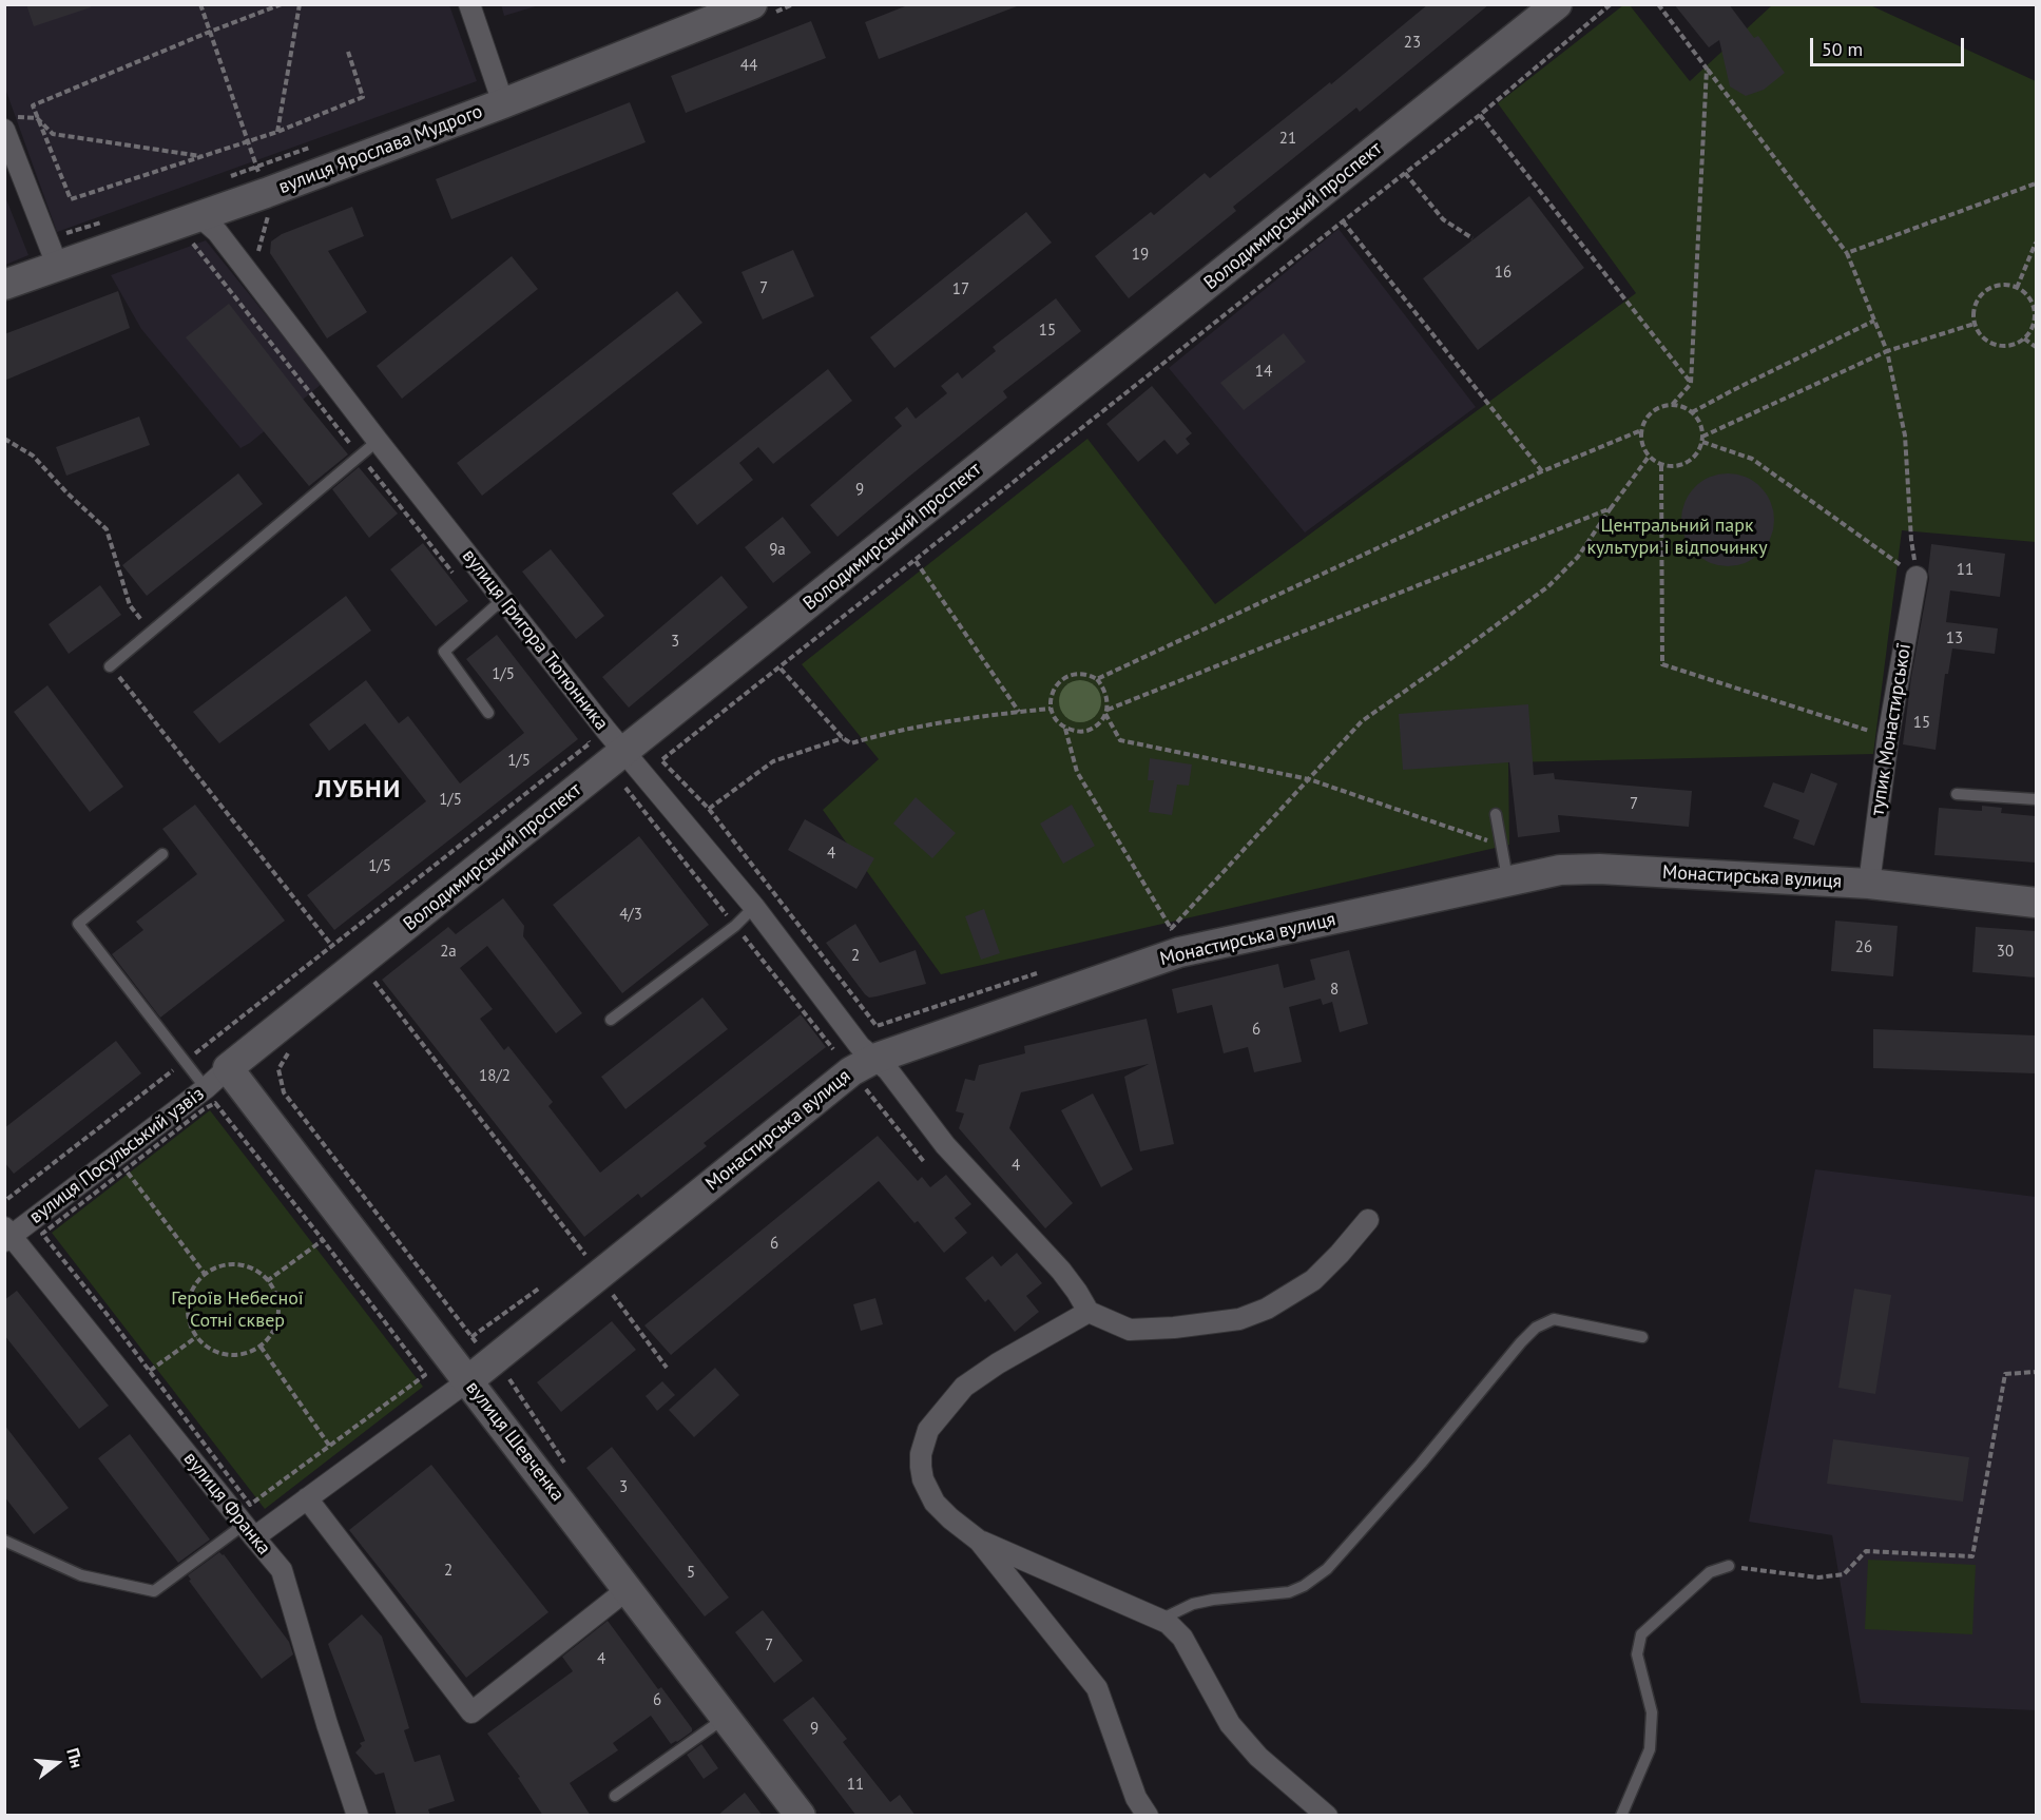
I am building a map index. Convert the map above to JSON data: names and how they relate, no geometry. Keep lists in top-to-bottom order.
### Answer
{
  "streets": {
    "main road": [
      "вулиця Ярослава Мудрого",
      "Володимирський проспект",
      "Монастирська вулиця",
      "вулиця Шевченка"
    ],
    "street": [
      "вулиця Григора Тютюнника",
      "тупик Монастирської",
      "вулиця Посульський узвіз",
      "вулиця Франка"
    ]
  },
  "crossings": [
    ["вулиця Ярослава Мудрого", "вулиця Григора Тютюнника"],
    ["Володимирський проспект", "вулиця Григора Тютюнника"],
    ["Володимирський проспект", "вулиця Посульський узвіз"],
    ["Володимирський проспект", "вулиця Шевченка"],
    ["вулиця Григора Тютюнника", "Монастирська вулиця"],
    ["тупик Монастирської", "Монастирська вулиця"],
    ["Монастирська вулиця", "вулиця Шевченка"],
    ["вулиця Посульський узвіз", "вулиця Шевченка"],
    ["вулиця Посульський узвіз", "вулиця Франка"]
  ],
  "districts": ["ЛУБНИ"],
  "parks": ["Центральний парк культури і відпочинку", "Героїв Небесної Сотні сквер"],
  "house_numbers": [
    "23",
    "44",
    "21",
    "19",
    "16",
    "7",
    "17",
    "15",
    "14",
    "9",
    "9а",
    "11",
    "13",
    "3",
    "1/5",
    "15",
    "1/5",
    "1/5",
    "7",
    "4",
    "1/5",
    "4/3",
    "26",
    "2а",
    "30",
    "2",
    "8",
    "6",
    "18/2",
    "4",
    "6",
    "3",
    "2",
    "5",
    "7",
    "4",
    "6",
    "9",
    "11"
  ],
  "scale_bar": "50 m",
  "north": "right"
}
